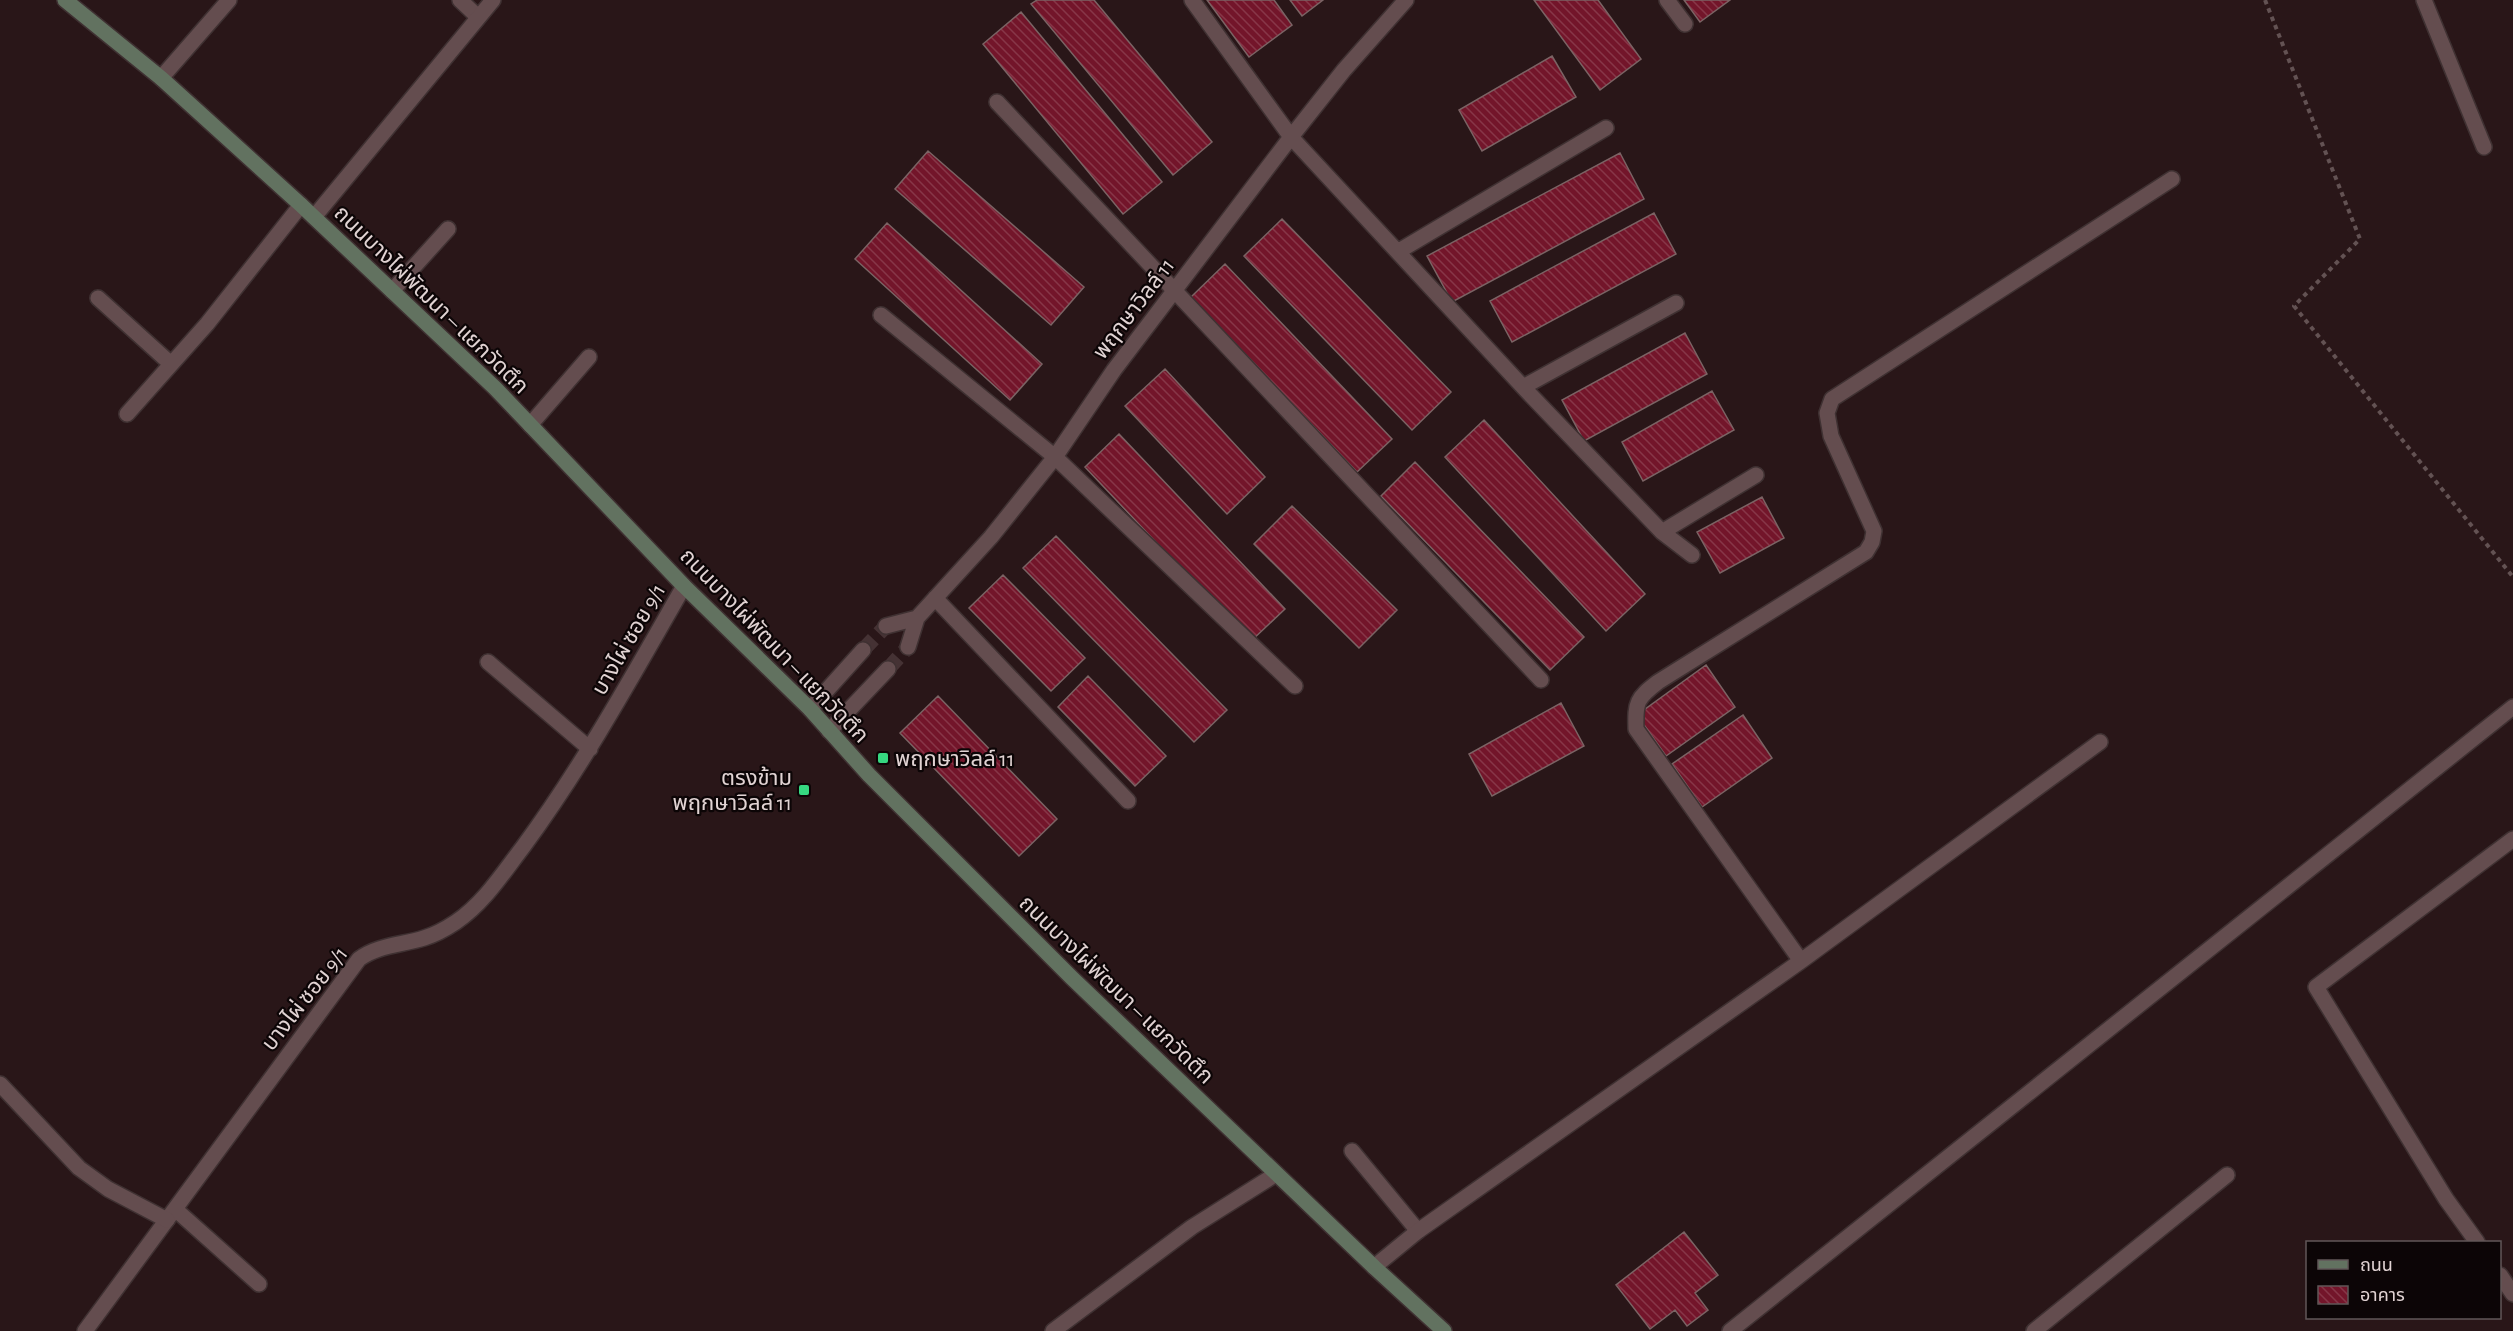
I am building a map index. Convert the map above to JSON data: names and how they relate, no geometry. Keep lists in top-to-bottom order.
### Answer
{
  "streets": {
    "street": ["ถนนบางไผ่พัฒนา – แยกวัดตึก", "พฤกษาวิลล์ 11", "บางไผ่ ซอย 9/1"]
  },
  "crossings": [
    ["ถนนบางไผ่พัฒนา – แยกวัดตึก", "บางไผ่ ซอย 9/1"]
  ],
  "places": {
    "transit": ["พฤกษาวิลล์ 11", "ตรงข้าม พฤกษาวิลล์ 11"]
  },
  "legend": ["ถนน", "อาคาร"]
}
